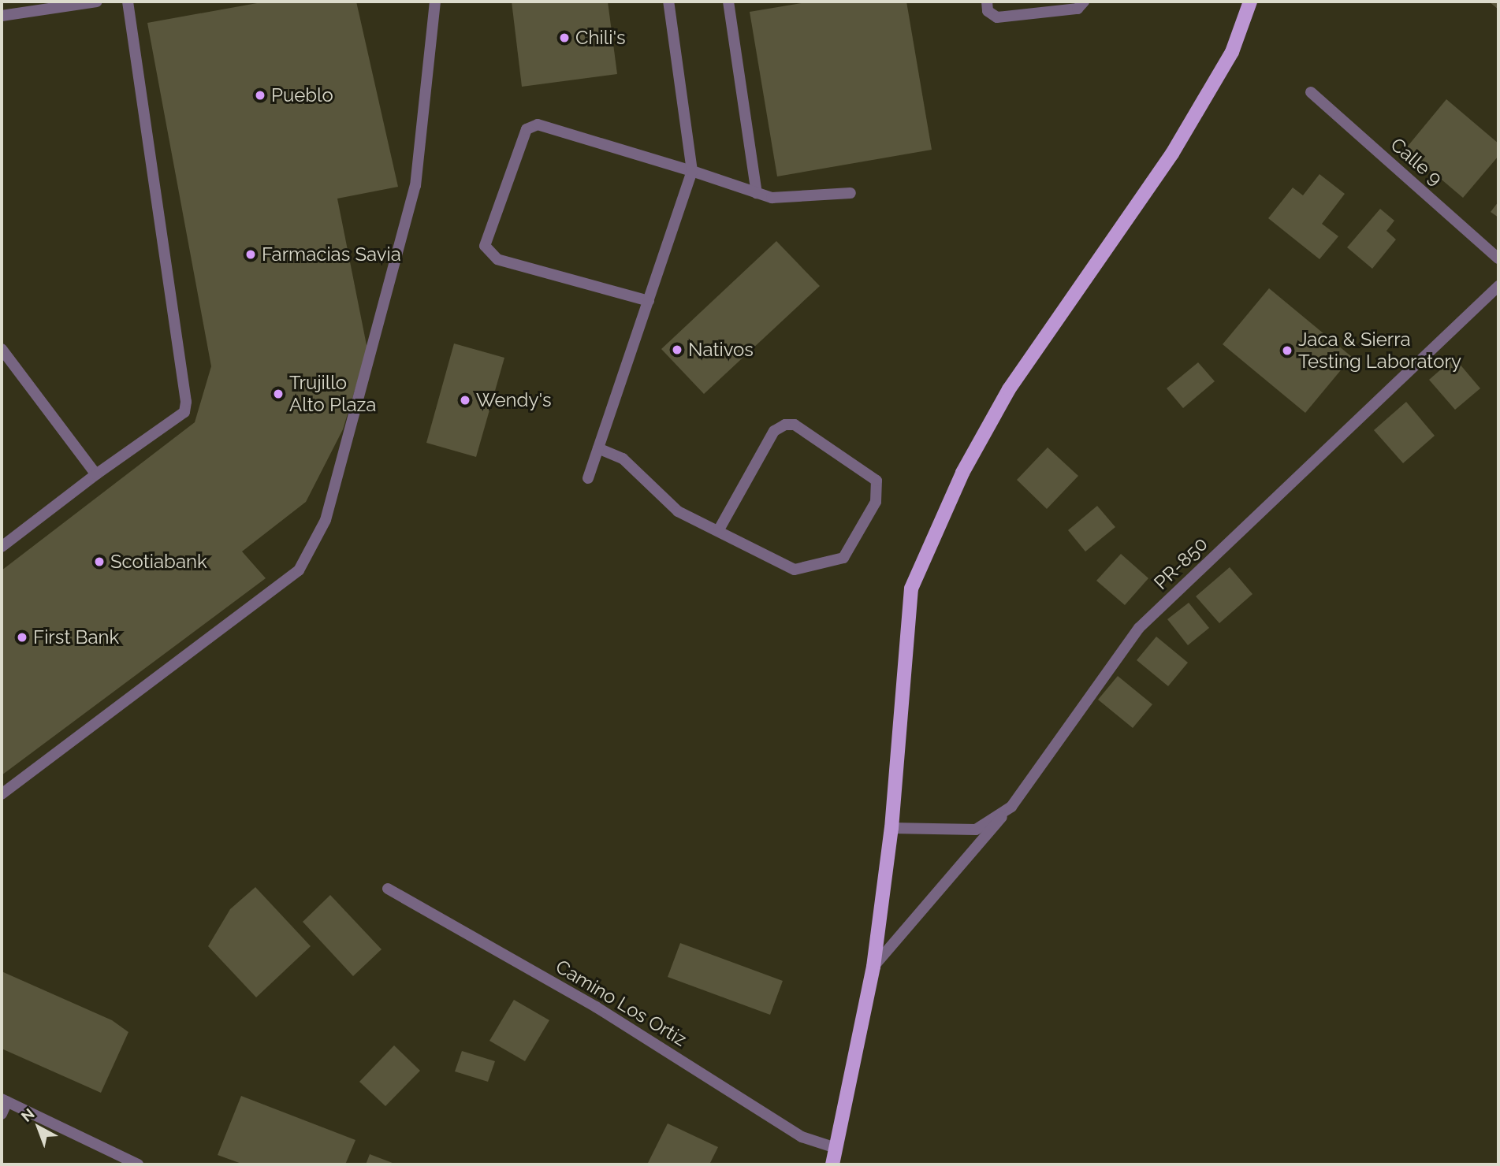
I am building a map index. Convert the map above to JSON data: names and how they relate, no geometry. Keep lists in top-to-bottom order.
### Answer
{
  "streets": {
    "street": ["Calle 9", "PR-850", "Camino Los Ortiz"]
  },
  "places": [
    "Chili's",
    "Pueblo",
    "Farmacias Savia",
    "Nativos",
    "Jaca & Sierra Testing Laboratory",
    "Trujillo Alto Plaza",
    "Wendy's",
    "Scotiabank",
    "First Bank"
  ],
  "north": "top left"
}
